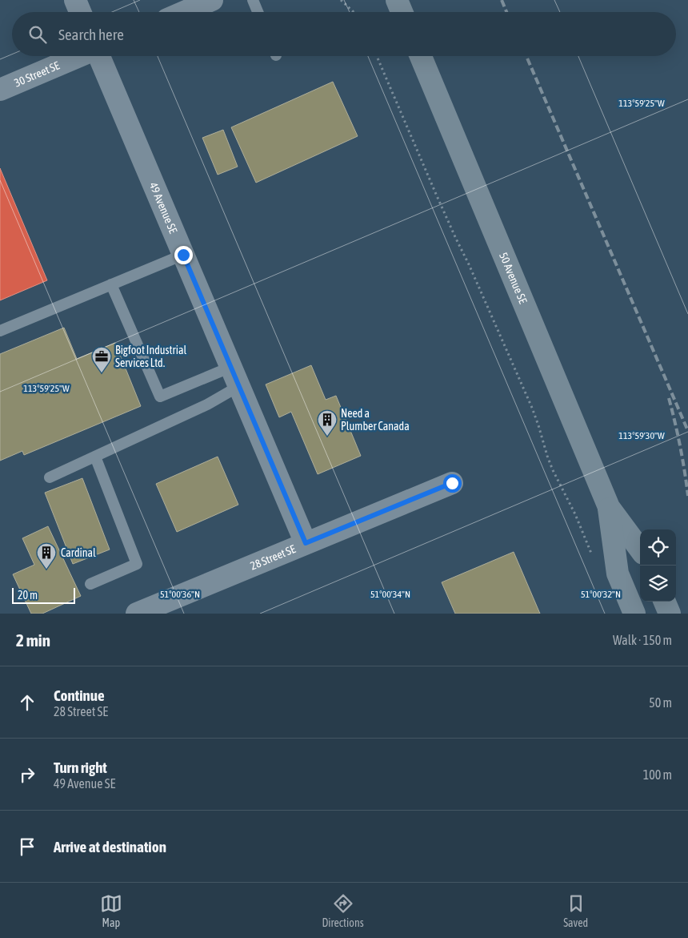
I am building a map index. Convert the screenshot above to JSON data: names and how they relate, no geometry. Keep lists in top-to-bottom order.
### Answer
{
  "streets": {
    "street": [
      "30 Street SE",
      "49 Avenue SE",
      "50 Avenue SE",
      "28 Street SE"
    ]
  },
  "crossings": [
    ["49 Avenue SE", "28 Street SE"]
  ],
  "places": {
    "office": ["Bigfoot Industrial Services Ltd."],
    "building": ["Need a Plumber Canada", "Cardinal"]
  },
  "scale_bar": "20 m",
  "page": {
    "search": "Search here",
    "scale": "20 m",
    "heading": ["2 min", "Walk · 150 m"],
    "list": [
      ["Continue", "28 Street SE", "50 m"],
      ["Turn right", "49 Avenue SE", "100 m"],
      "Arrive at destination"
    ],
    "nav": ["Map", "Directions", "Saved"]
  },
  "coordinates": [
    "113°59'25\"W",
    "113°59'30\"W",
    "51°00'36\"N",
    "51°00'34\"N",
    "51°00'32\"N"
  ]
}
